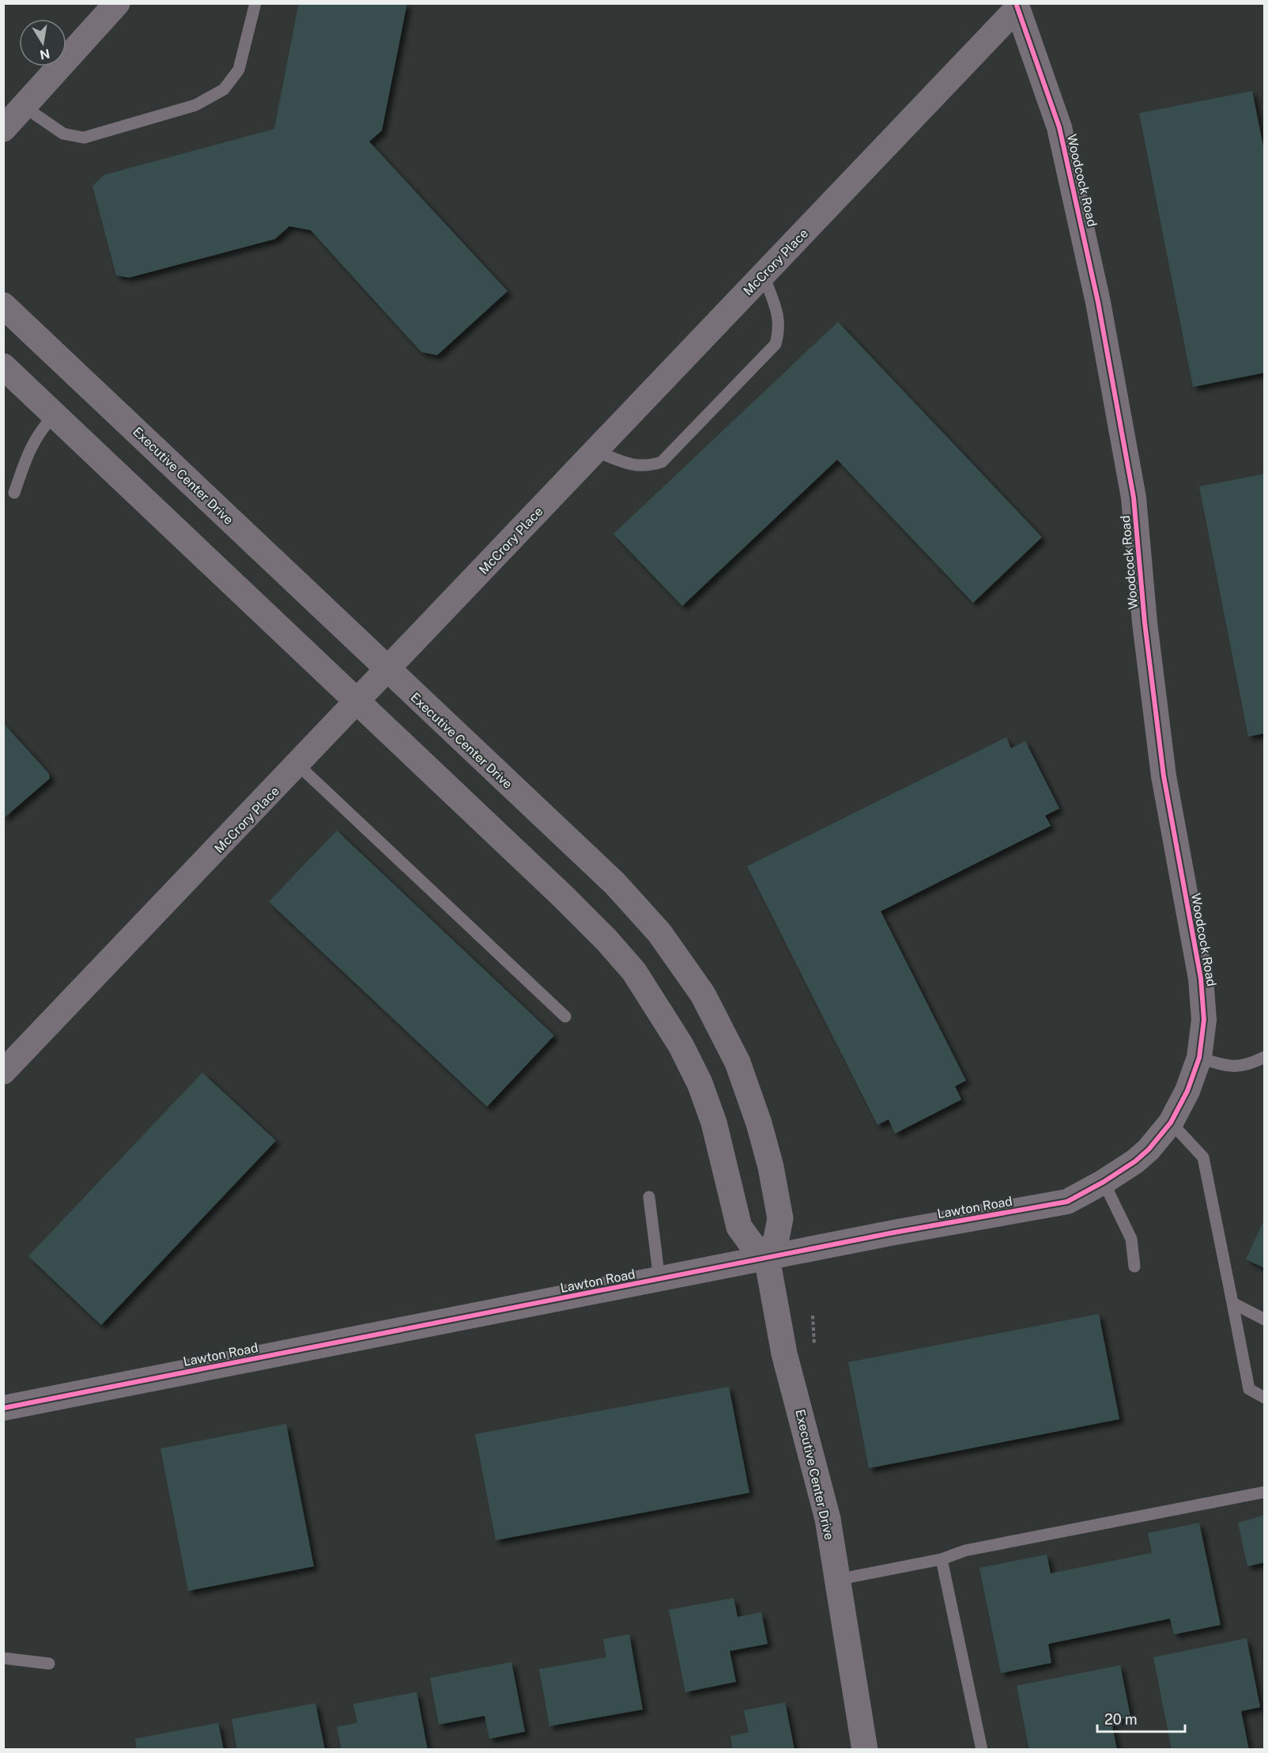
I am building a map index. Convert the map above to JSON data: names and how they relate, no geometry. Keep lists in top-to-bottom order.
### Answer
{
  "streets": {
    "street": [
      "Woodcock Road",
      "McCrory Place",
      "Executive Center Drive",
      "Lawton Road"
    ]
  },
  "crossings": [
    ["Woodcock Road", "McCrory Place"],
    ["Woodcock Road", "Lawton Road"],
    ["McCrory Place", "Executive Center Drive"],
    ["Executive Center Drive", "Lawton Road"]
  ],
  "scale_bar": "20 m",
  "north": "bottom"
}
